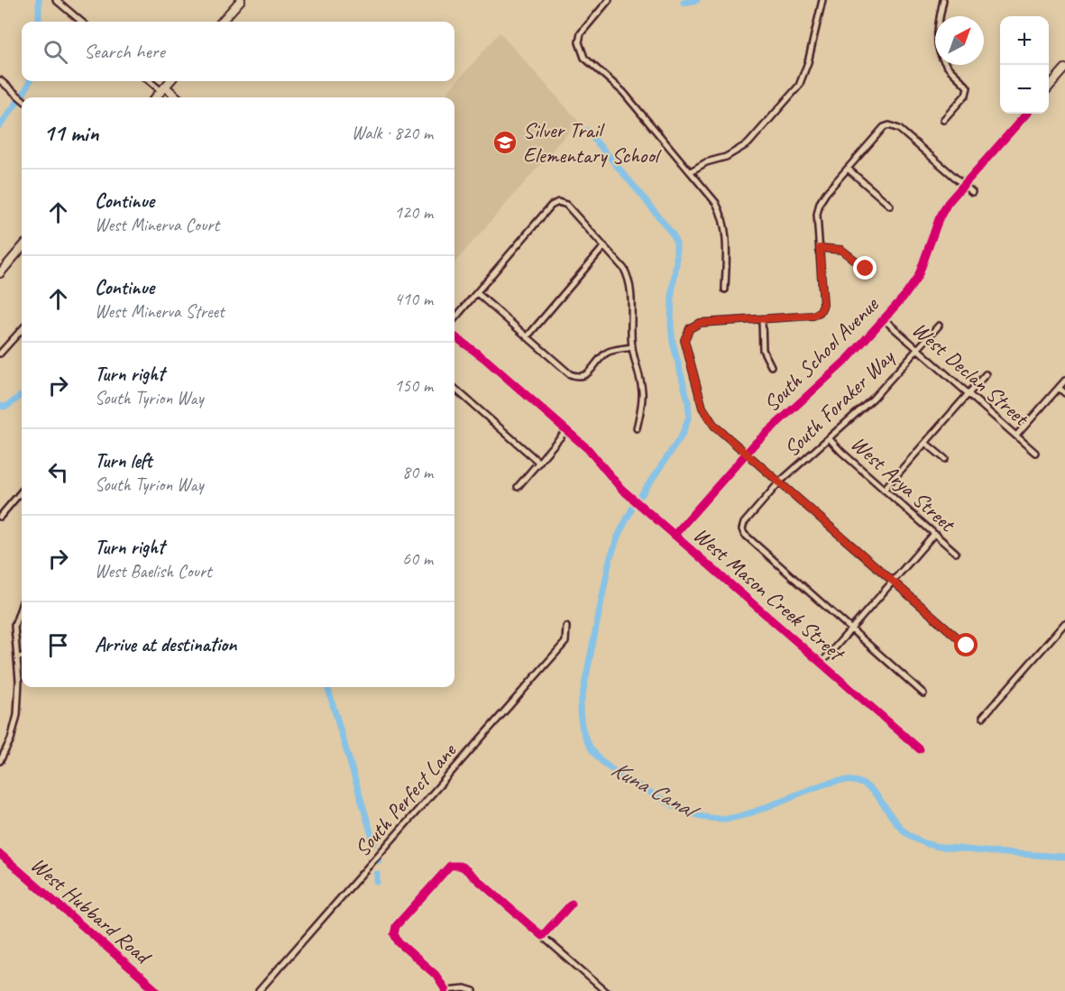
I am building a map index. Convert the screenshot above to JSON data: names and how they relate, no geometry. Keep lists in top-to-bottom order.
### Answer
{
  "streets": {
    "street": [
      "South School Avenue",
      "West Declan Street",
      "South Foraker Way",
      "West Arya Street",
      "West Mason Creek Street",
      "South Perfect Lane",
      "West Hubbard Road"
    ]
  },
  "crossings": [
    ["South School Avenue", "West Declan Street"],
    ["South School Avenue", "West Mason Creek Street"],
    ["West Declan Street", "South Foraker Way"],
    ["South Foraker Way", "West Arya Street"]
  ],
  "water": ["Kuna Canal"],
  "places": {
    "school or university": ["Silver Trail Elementary School"]
  },
  "north": "top right",
  "page": {
    "map_buttons": ["+", "−"],
    "search": "Search here",
    "heading": ["11 min", "Walk · 820 m"],
    "list": [
      ["Continue", "West Minerva Court", "120 m"],
      ["Continue", "West Minerva Street", "410 m"],
      ["Turn right", "South Tyrion Way", "150 m"],
      ["Turn left", "South Tyrion Way", "80 m"],
      ["Turn right", "West Baelish Court", "60 m"],
      "Arrive at destination"
    ]
  }
}
